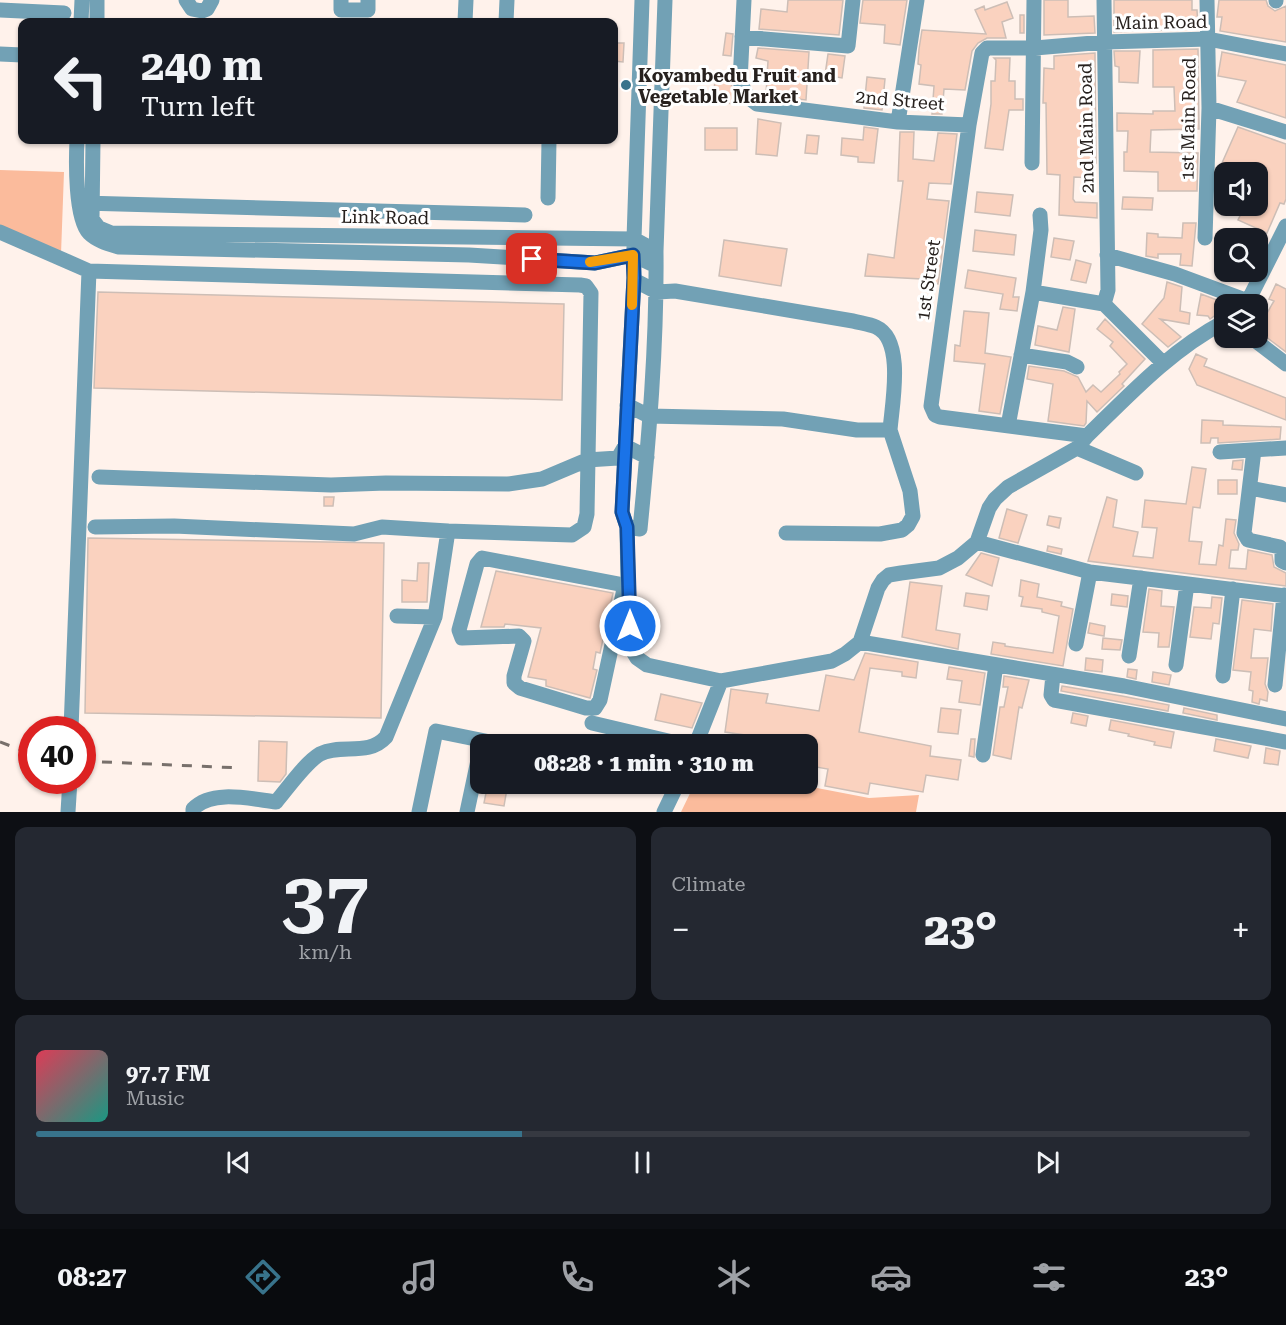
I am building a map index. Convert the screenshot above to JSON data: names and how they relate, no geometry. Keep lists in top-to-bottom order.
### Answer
{
  "streets": {
    "street": [
      "Main Road",
      "2nd Street",
      "1st Main Road",
      "2nd Main Road",
      "Link Road",
      "1st Street"
    ]
  },
  "crossings": [
    ["Main Road", "1st Main Road"],
    ["Main Road", "2nd Main Road"],
    ["Main Road", "1st Street"],
    ["2nd Street", "1st Street"]
  ],
  "places": ["Koyambedu Fruit and Vegetable Market"],
  "page": {
    "turn": ["240 m", "Turn left"],
    "limit": "40",
    "trip": "08:28 · 1 min · 310 m",
    "tile": [
      ["37", "km/h"],
      "Climate"
    ],
    "heat": ["−", "23°", "+"],
    "song": ["97.7 FM", "Music"],
    "tabs": ["08:27", "23°"]
  }
}
